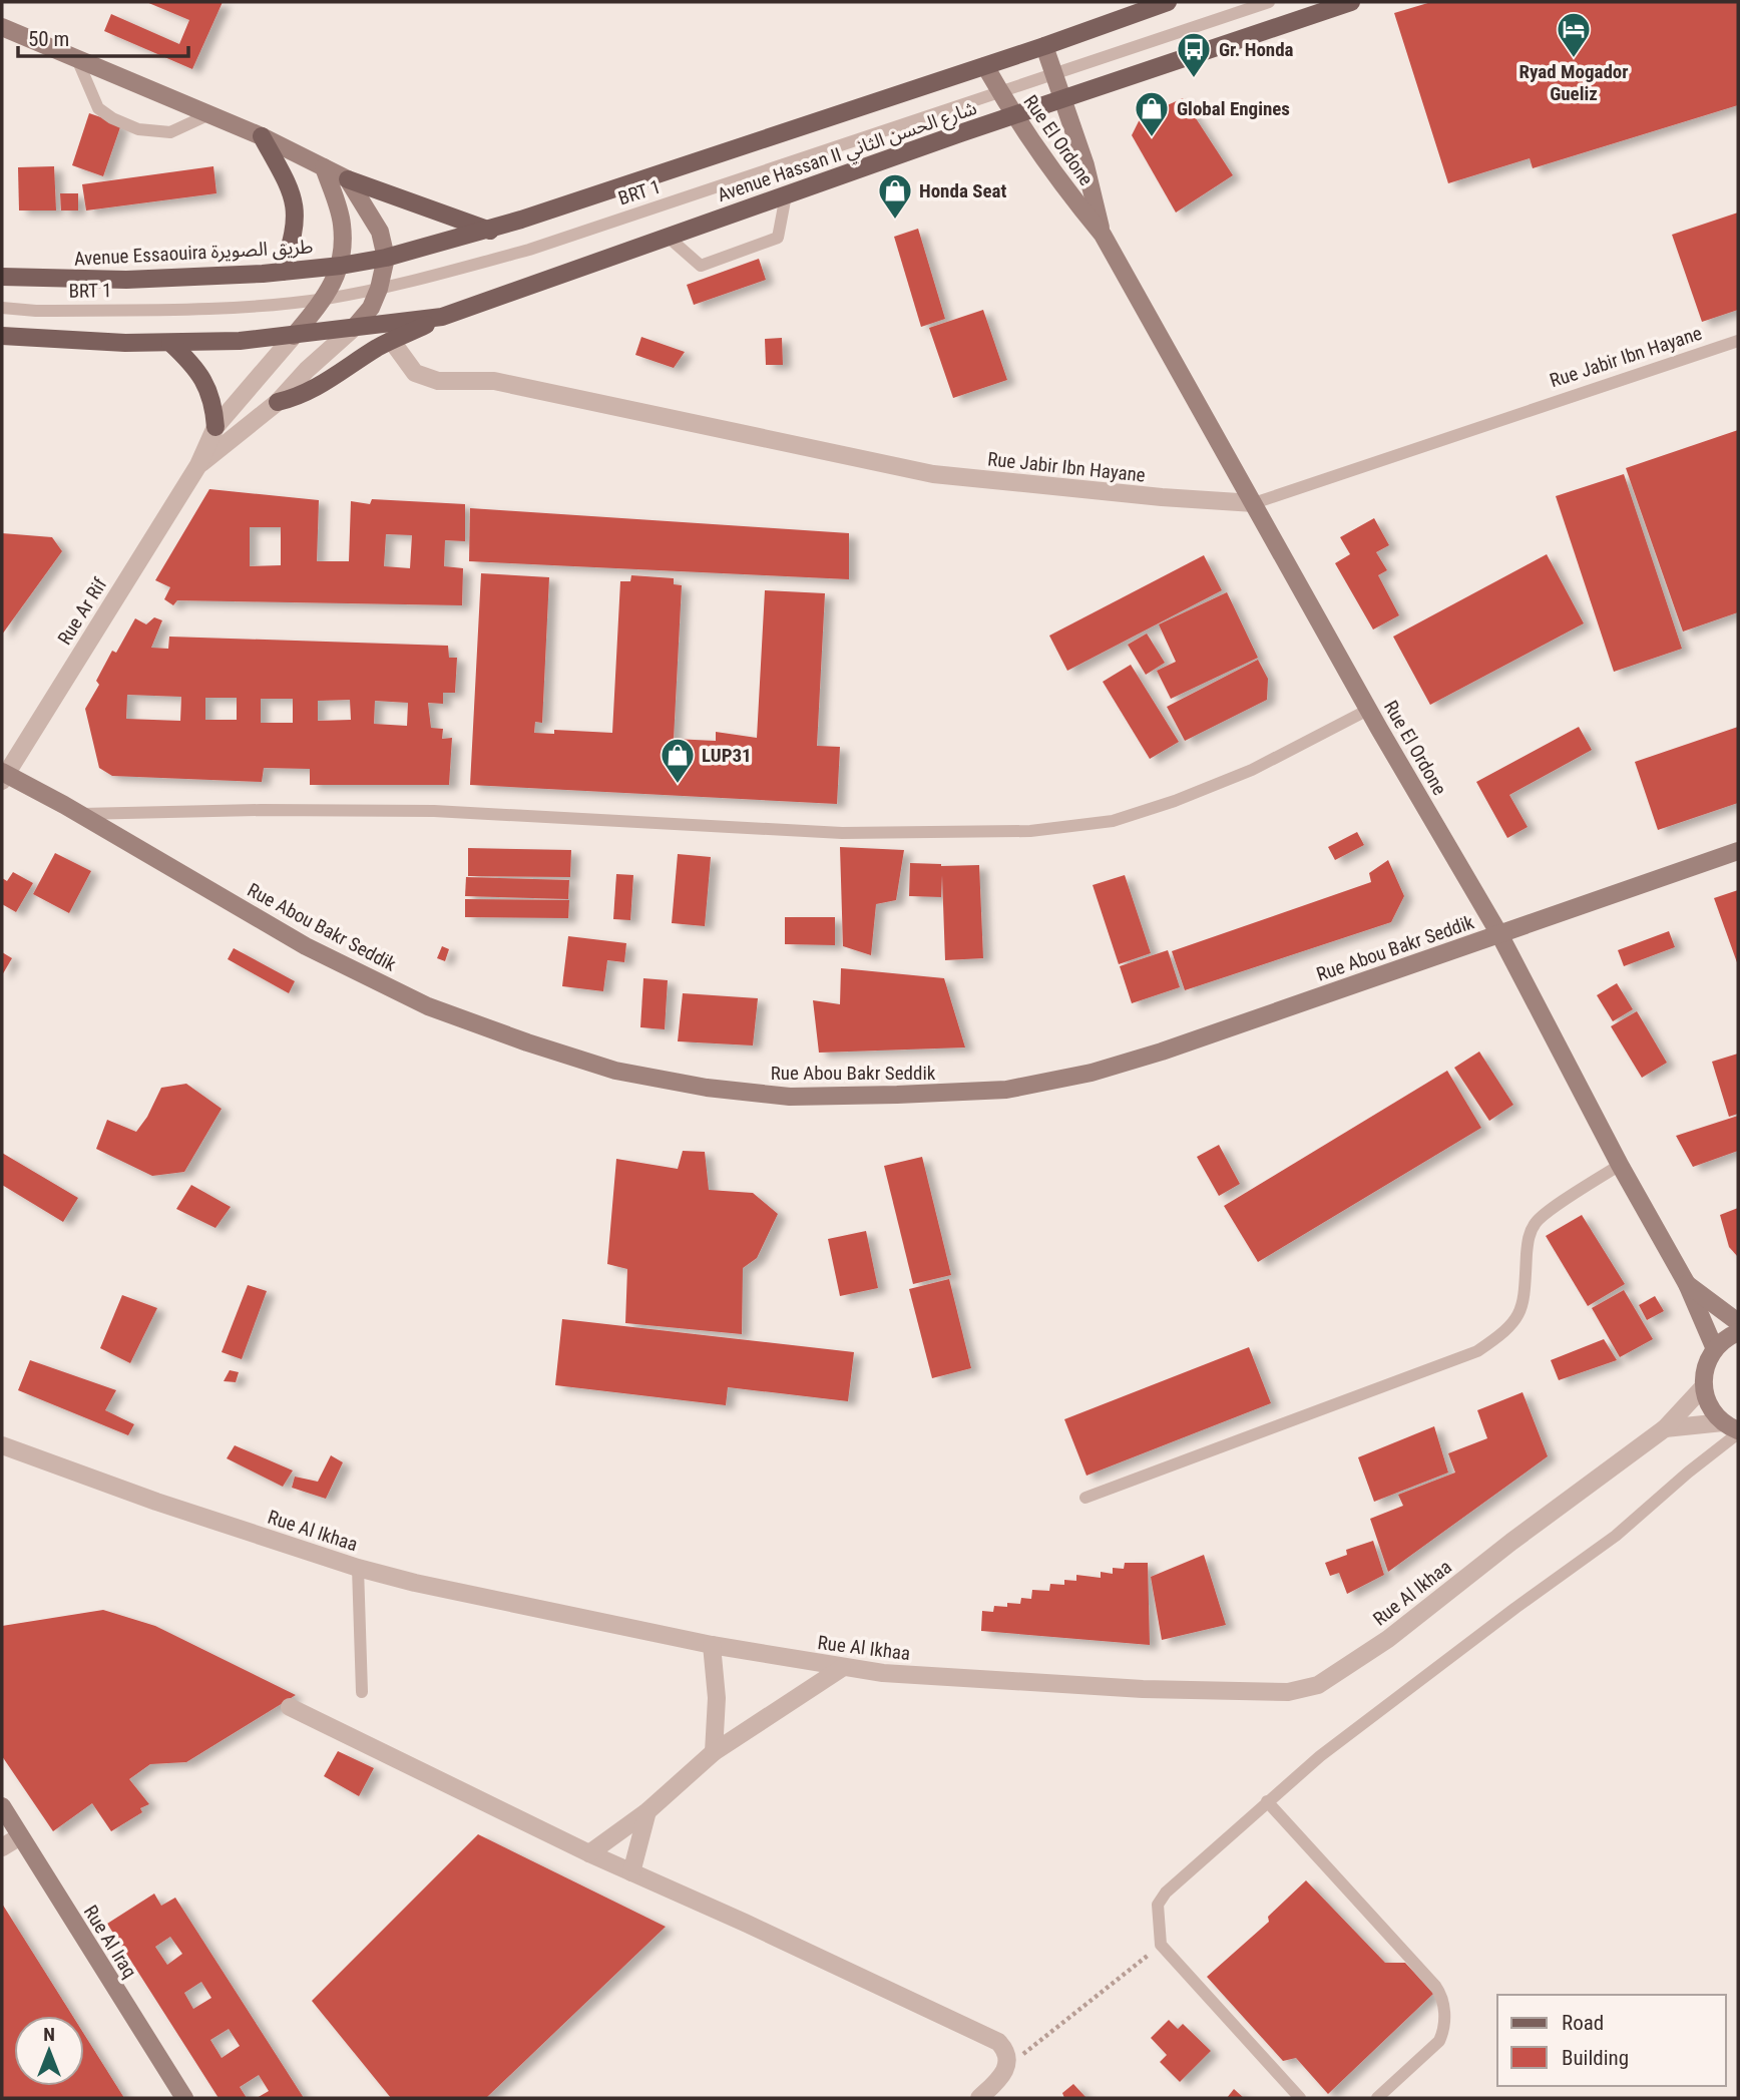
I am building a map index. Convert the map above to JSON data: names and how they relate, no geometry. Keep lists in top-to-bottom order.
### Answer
{
  "streets": {
    "main road": ["Avenue Hassan II شارع الحسن الثاني", "Avenue Essaouira طريق الصويرة"],
    "street": [
      "Rue El Ordone",
      "Rue Jabir Ibn Hayane",
      "Rue Ar Rif",
      "Rue Abou Bakr Seddik",
      "Rue Al Ikhaa",
      "Rue Al Iraq"
    ],
    "lane": ["BRT 1"]
  },
  "crossings": [
    ["Rue El Ordone", "Avenue Hassan II شارع الحسن الثاني"],
    ["Rue El Ordone", "BRT 1"],
    ["Rue El Ordone", "Rue Jabir Ibn Hayane"],
    ["Rue El Ordone", "Rue Abou Bakr Seddik"],
    ["Avenue Hassan II شارع الحسن الثاني", "Avenue Essaouira طريق الصويرة"],
    ["Avenue Hassan II شارع الحسن الثاني", "Rue Ar Rif"],
    ["BRT 1", "Rue Ar Rif"],
    ["Avenue Essaouira طريق الصويرة", "Rue Ar Rif"],
    ["Rue Ar Rif", "Rue Abou Bakr Seddik"]
  ],
  "places": {
    "hotel": ["Ryad Mogador Gueliz"],
    "bus stop": ["Gr. Honda"],
    "shop": ["Global Engines", "Honda Seat", "LUP31"]
  },
  "legend": ["Road", "Building"],
  "scale_bar": "50 m",
  "north": "top"
}
